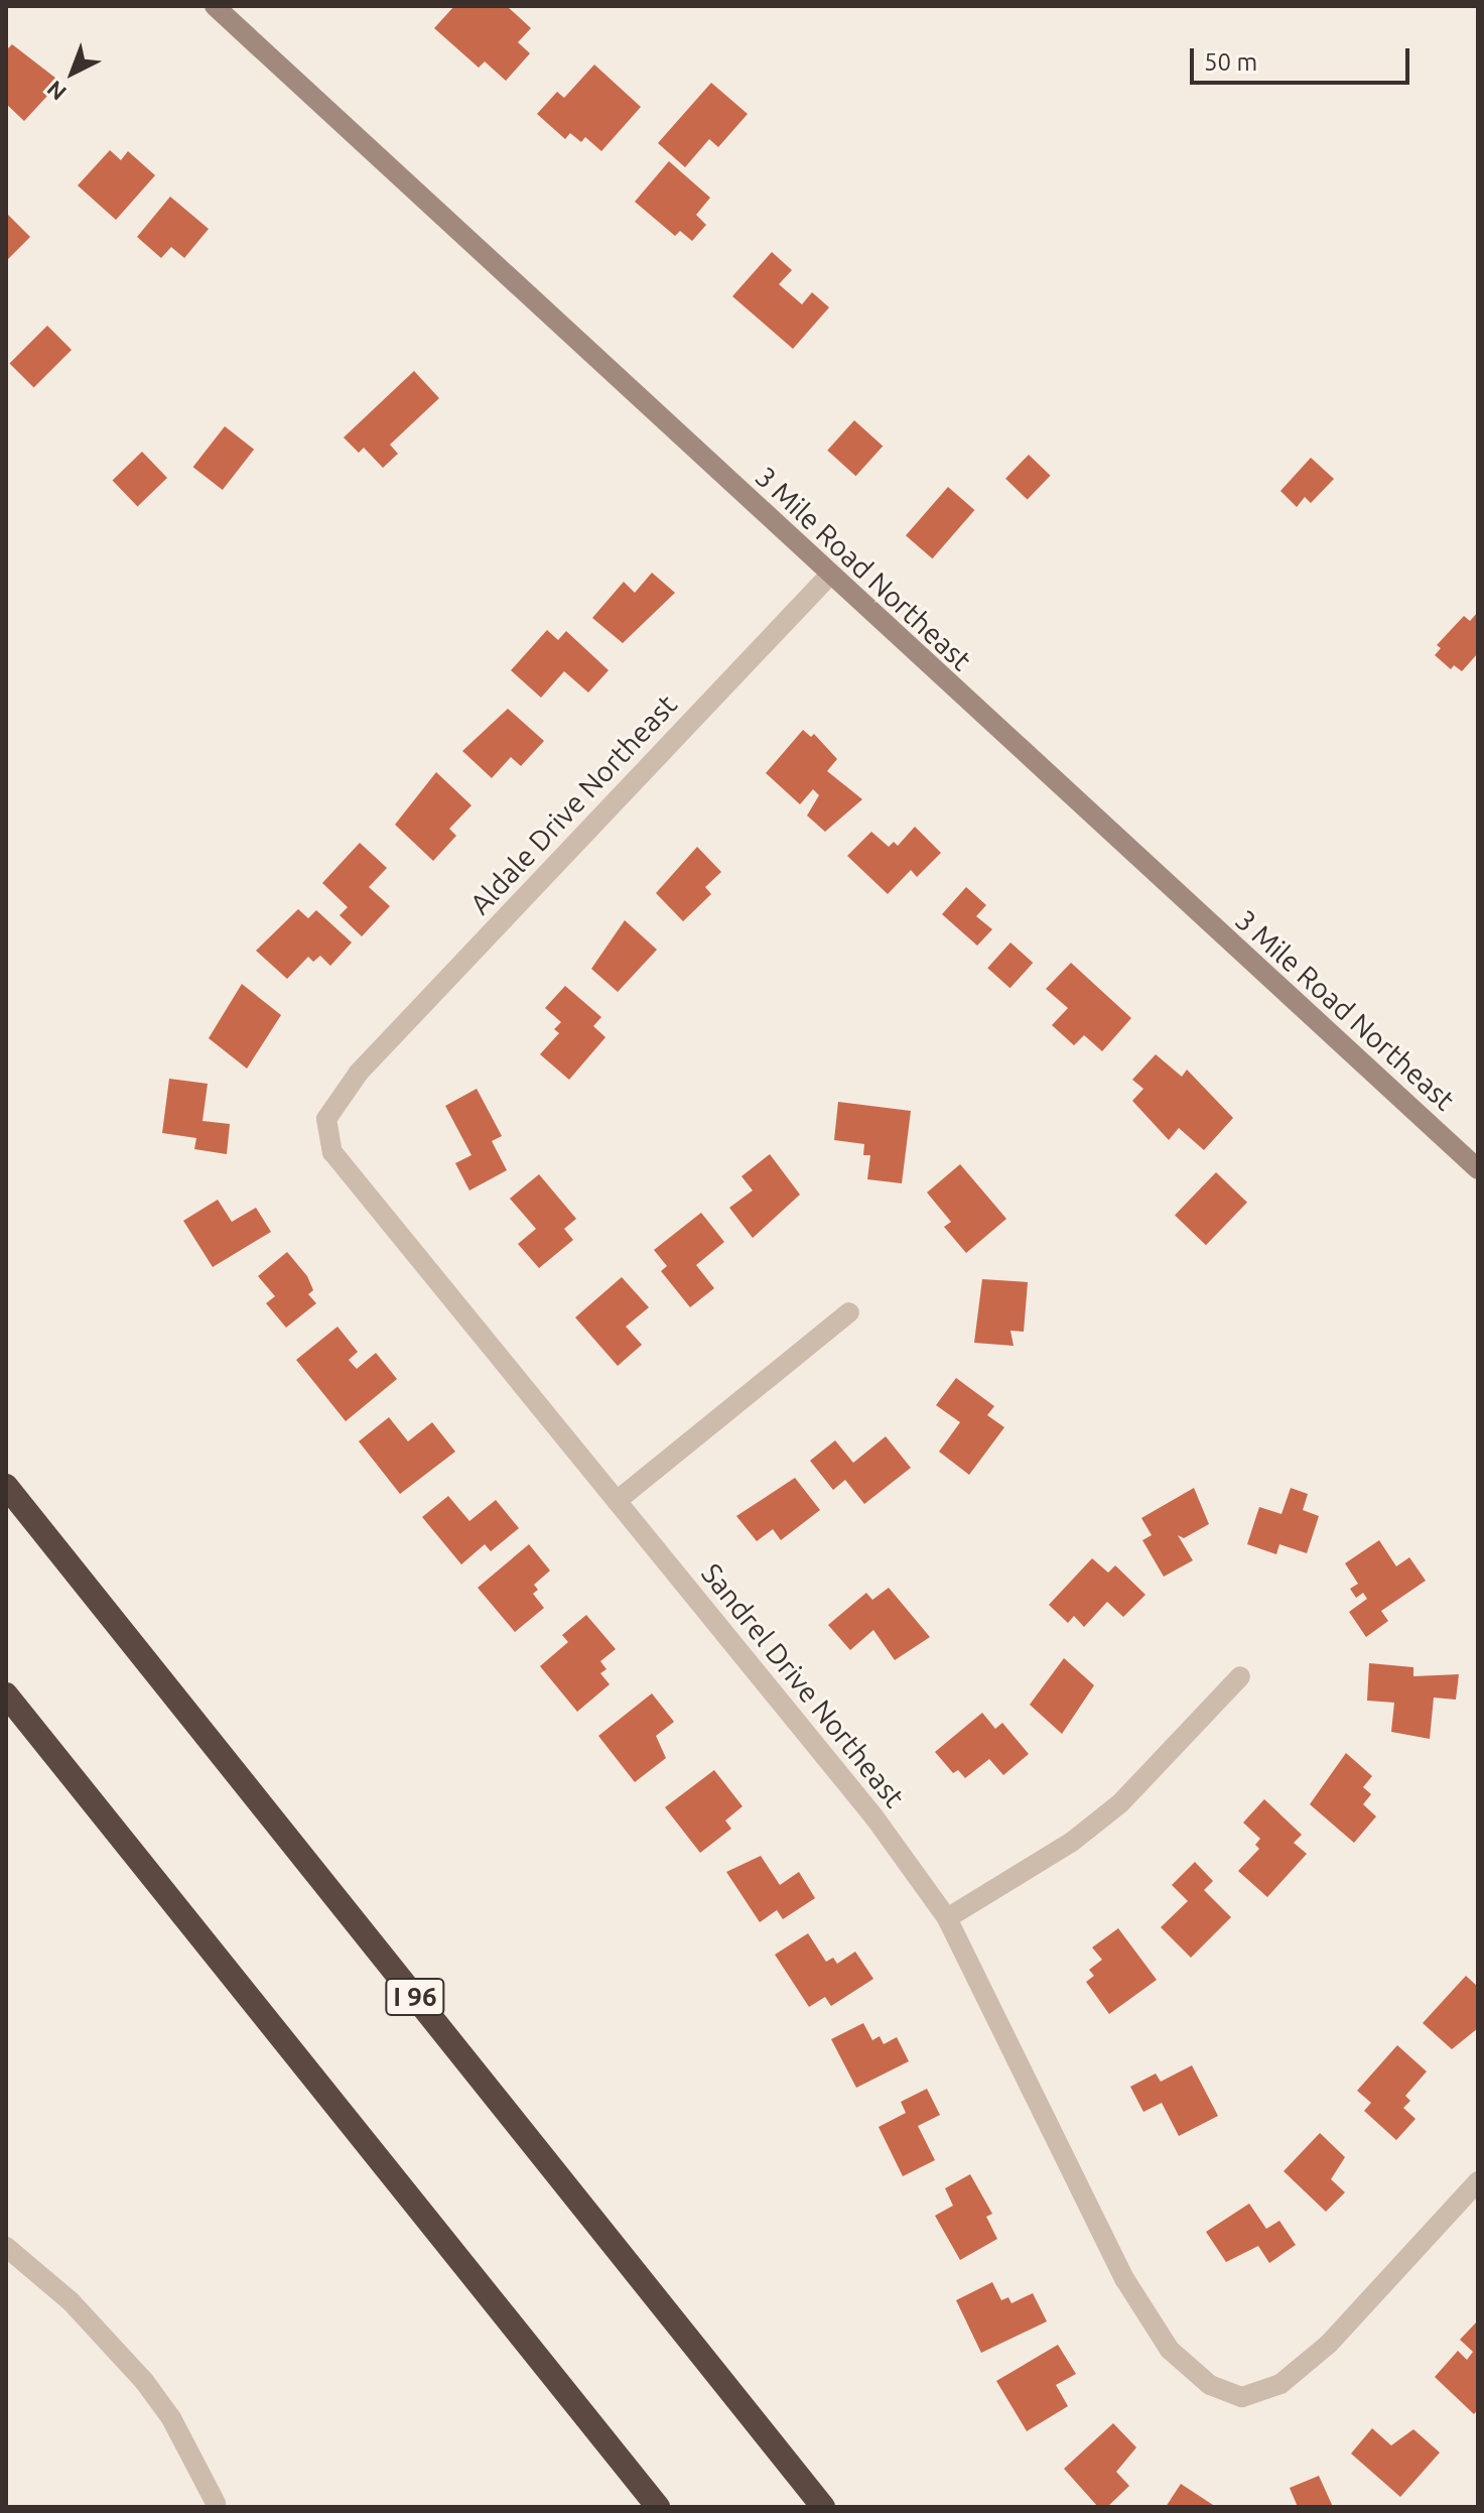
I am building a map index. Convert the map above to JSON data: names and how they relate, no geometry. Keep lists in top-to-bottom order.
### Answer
{
  "streets": {
    "highway": ["I 96"],
    "main road": ["3 Mile Road Northeast"],
    "street": ["Aldale Drive Northeast", "Sandrel Drive Northeast"]
  },
  "crossings": [
    ["3 Mile Road Northeast", "Aldale Drive Northeast"],
    ["Aldale Drive Northeast", "Sandrel Drive Northeast"]
  ],
  "scale_bar": "50 m",
  "north": "bottom left"
}
